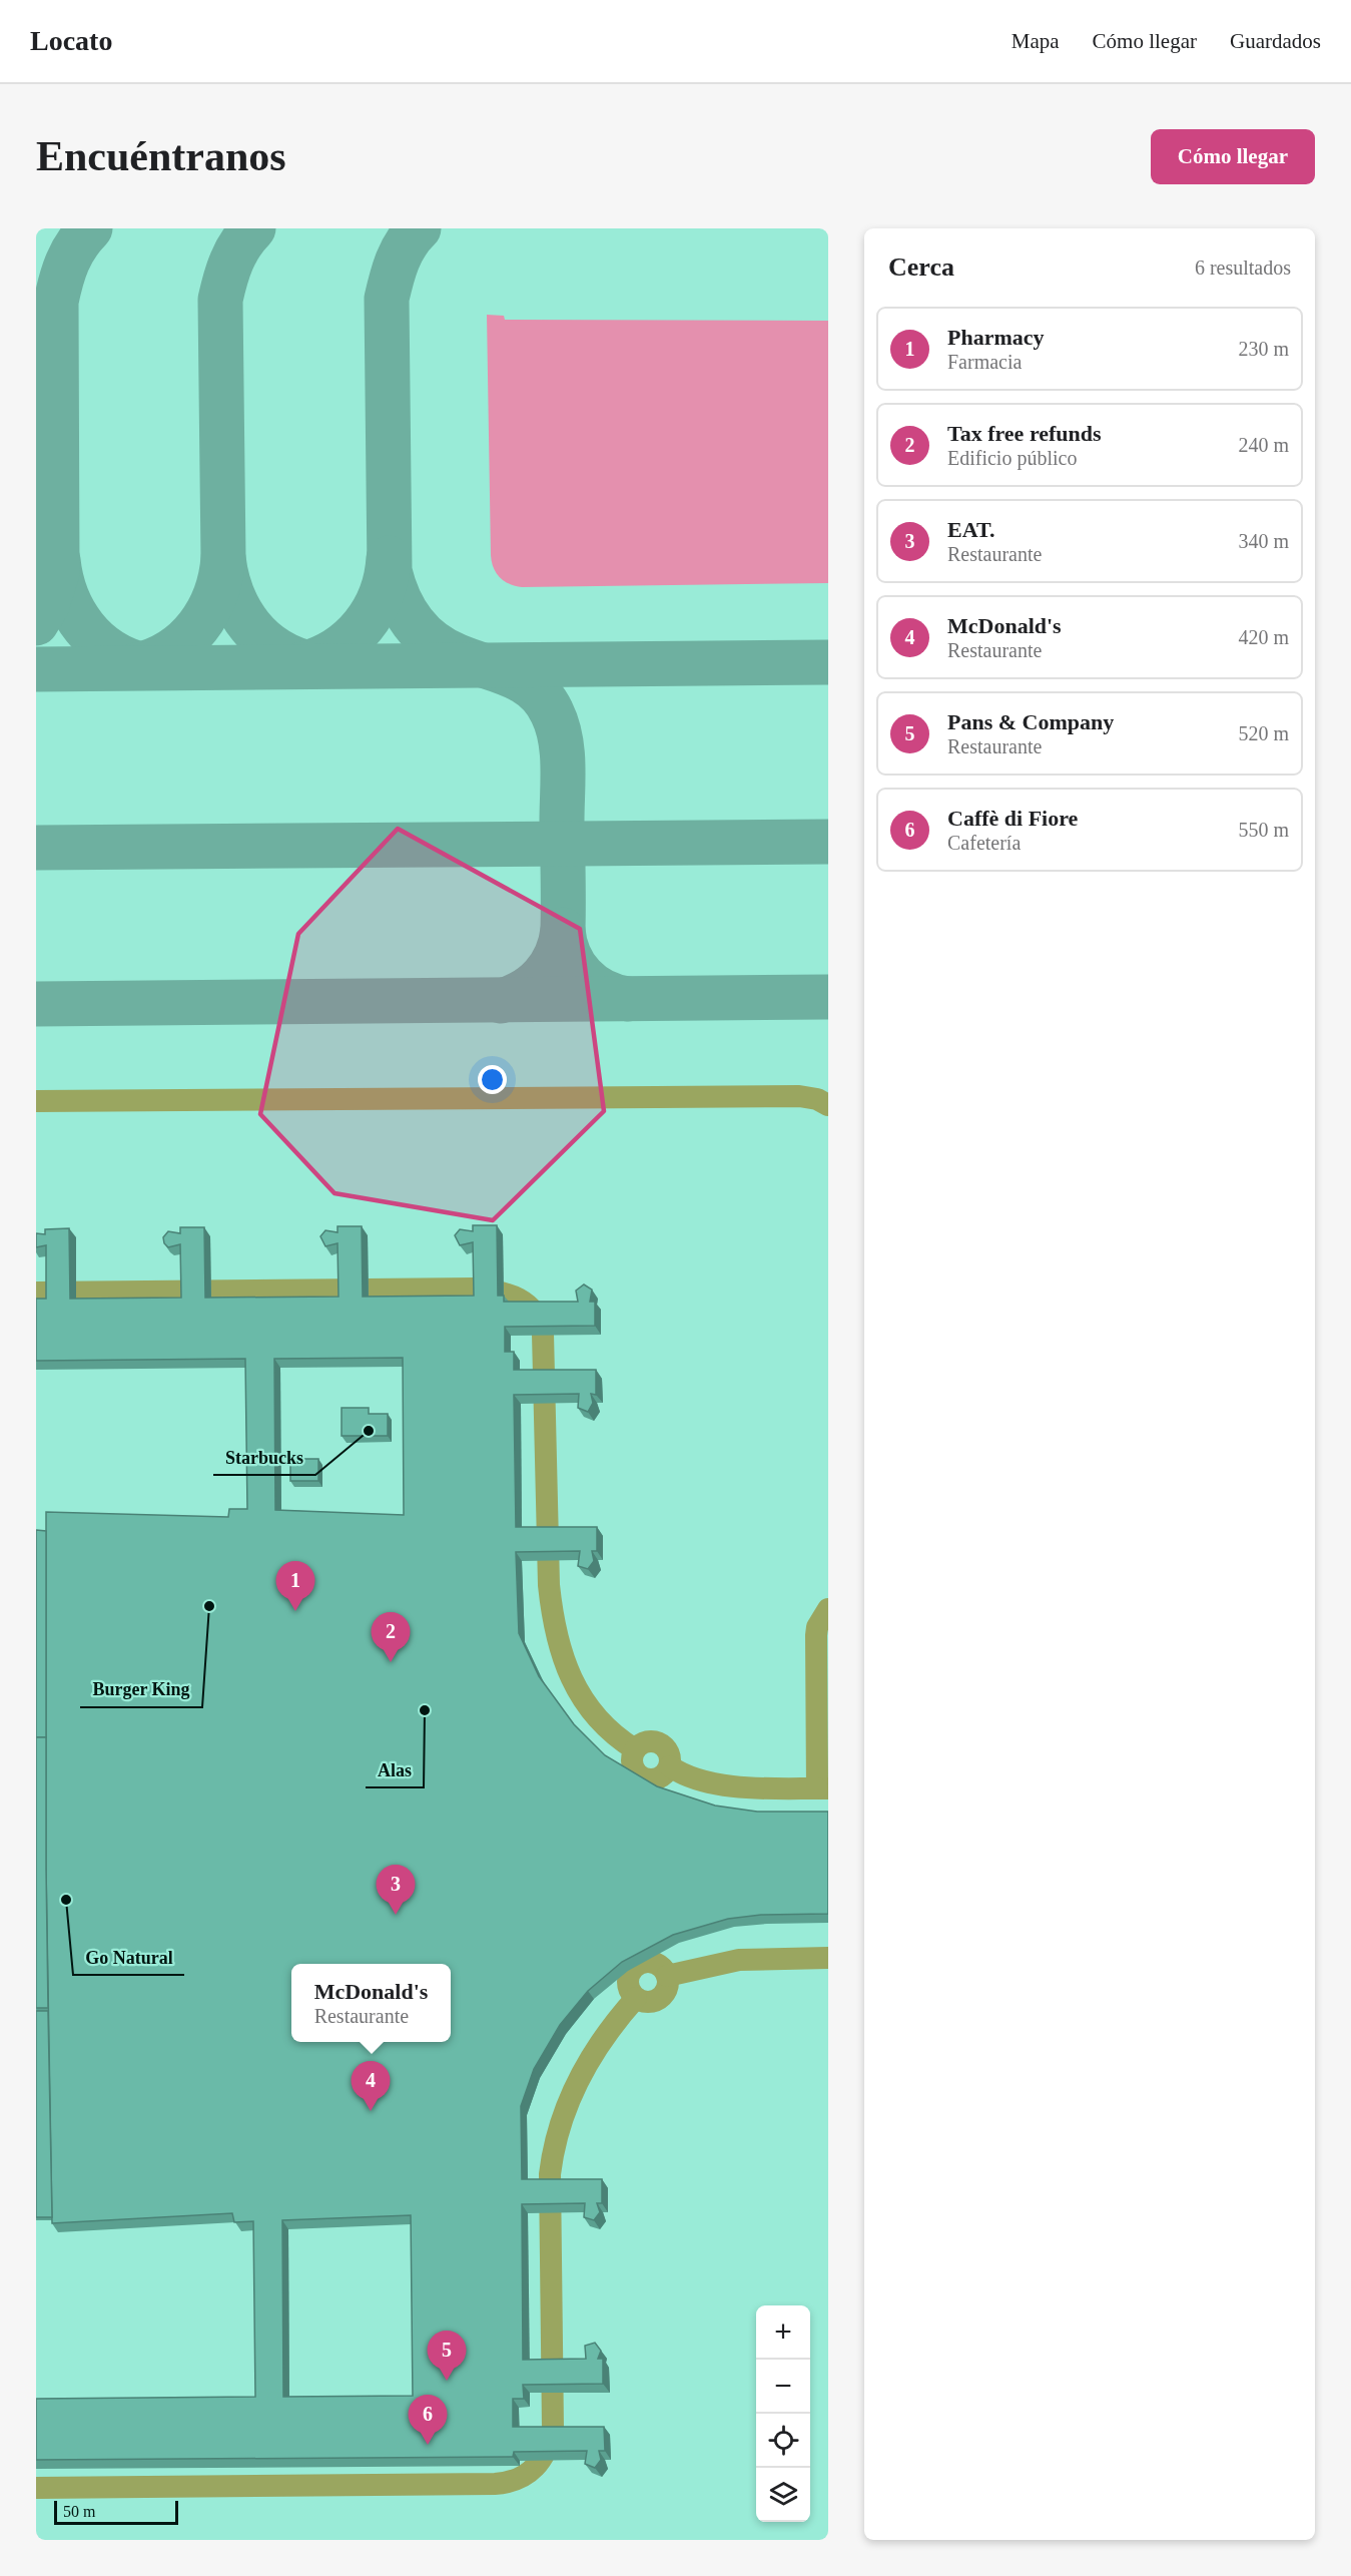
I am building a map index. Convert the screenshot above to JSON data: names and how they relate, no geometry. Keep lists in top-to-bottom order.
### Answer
{
  "places": [
    "Starbucks",
    "Burger King",
    "Alas",
    "Go Natural"
  ],
  "scale_bar": "50 m",
  "page": {
    "header": "Locato",
    "nav": ["Mapa", "Cómo llegar", "Guardados"],
    "buttons": "Cómo llegar",
    "title": "Encuéntranos",
    "heading": ["Cerca", "6 resultados"],
    "list": [
      {
        "mark": "1",
        "name": "Pharmacy",
        "note": "Farmacia",
        "value": "230 m"
      },
      {
        "mark": "2",
        "name": "Tax free refunds",
        "note": "Edificio público",
        "value": "240 m"
      },
      {
        "mark": "3",
        "name": "EAT.",
        "note": "Restaurante",
        "value": "340 m"
      },
      {
        "mark": "4",
        "name": "McDonald's",
        "note": "Restaurante",
        "value": "420 m"
      },
      {
        "mark": "5",
        "name": "Pans & Company",
        "note": "Restaurante",
        "value": "520 m"
      },
      {
        "mark": "6",
        "name": "Caffè di Fiore",
        "note": "Cafetería",
        "value": "550 m"
      }
    ],
    "pins": [
      "1",
      "2",
      "3",
      "4",
      "5",
      "6"
    ],
    "popup": ["McDonald's", "Restaurante"],
    "map_buttons": ["+", "−"],
    "scale": "50 m"
  }
}
